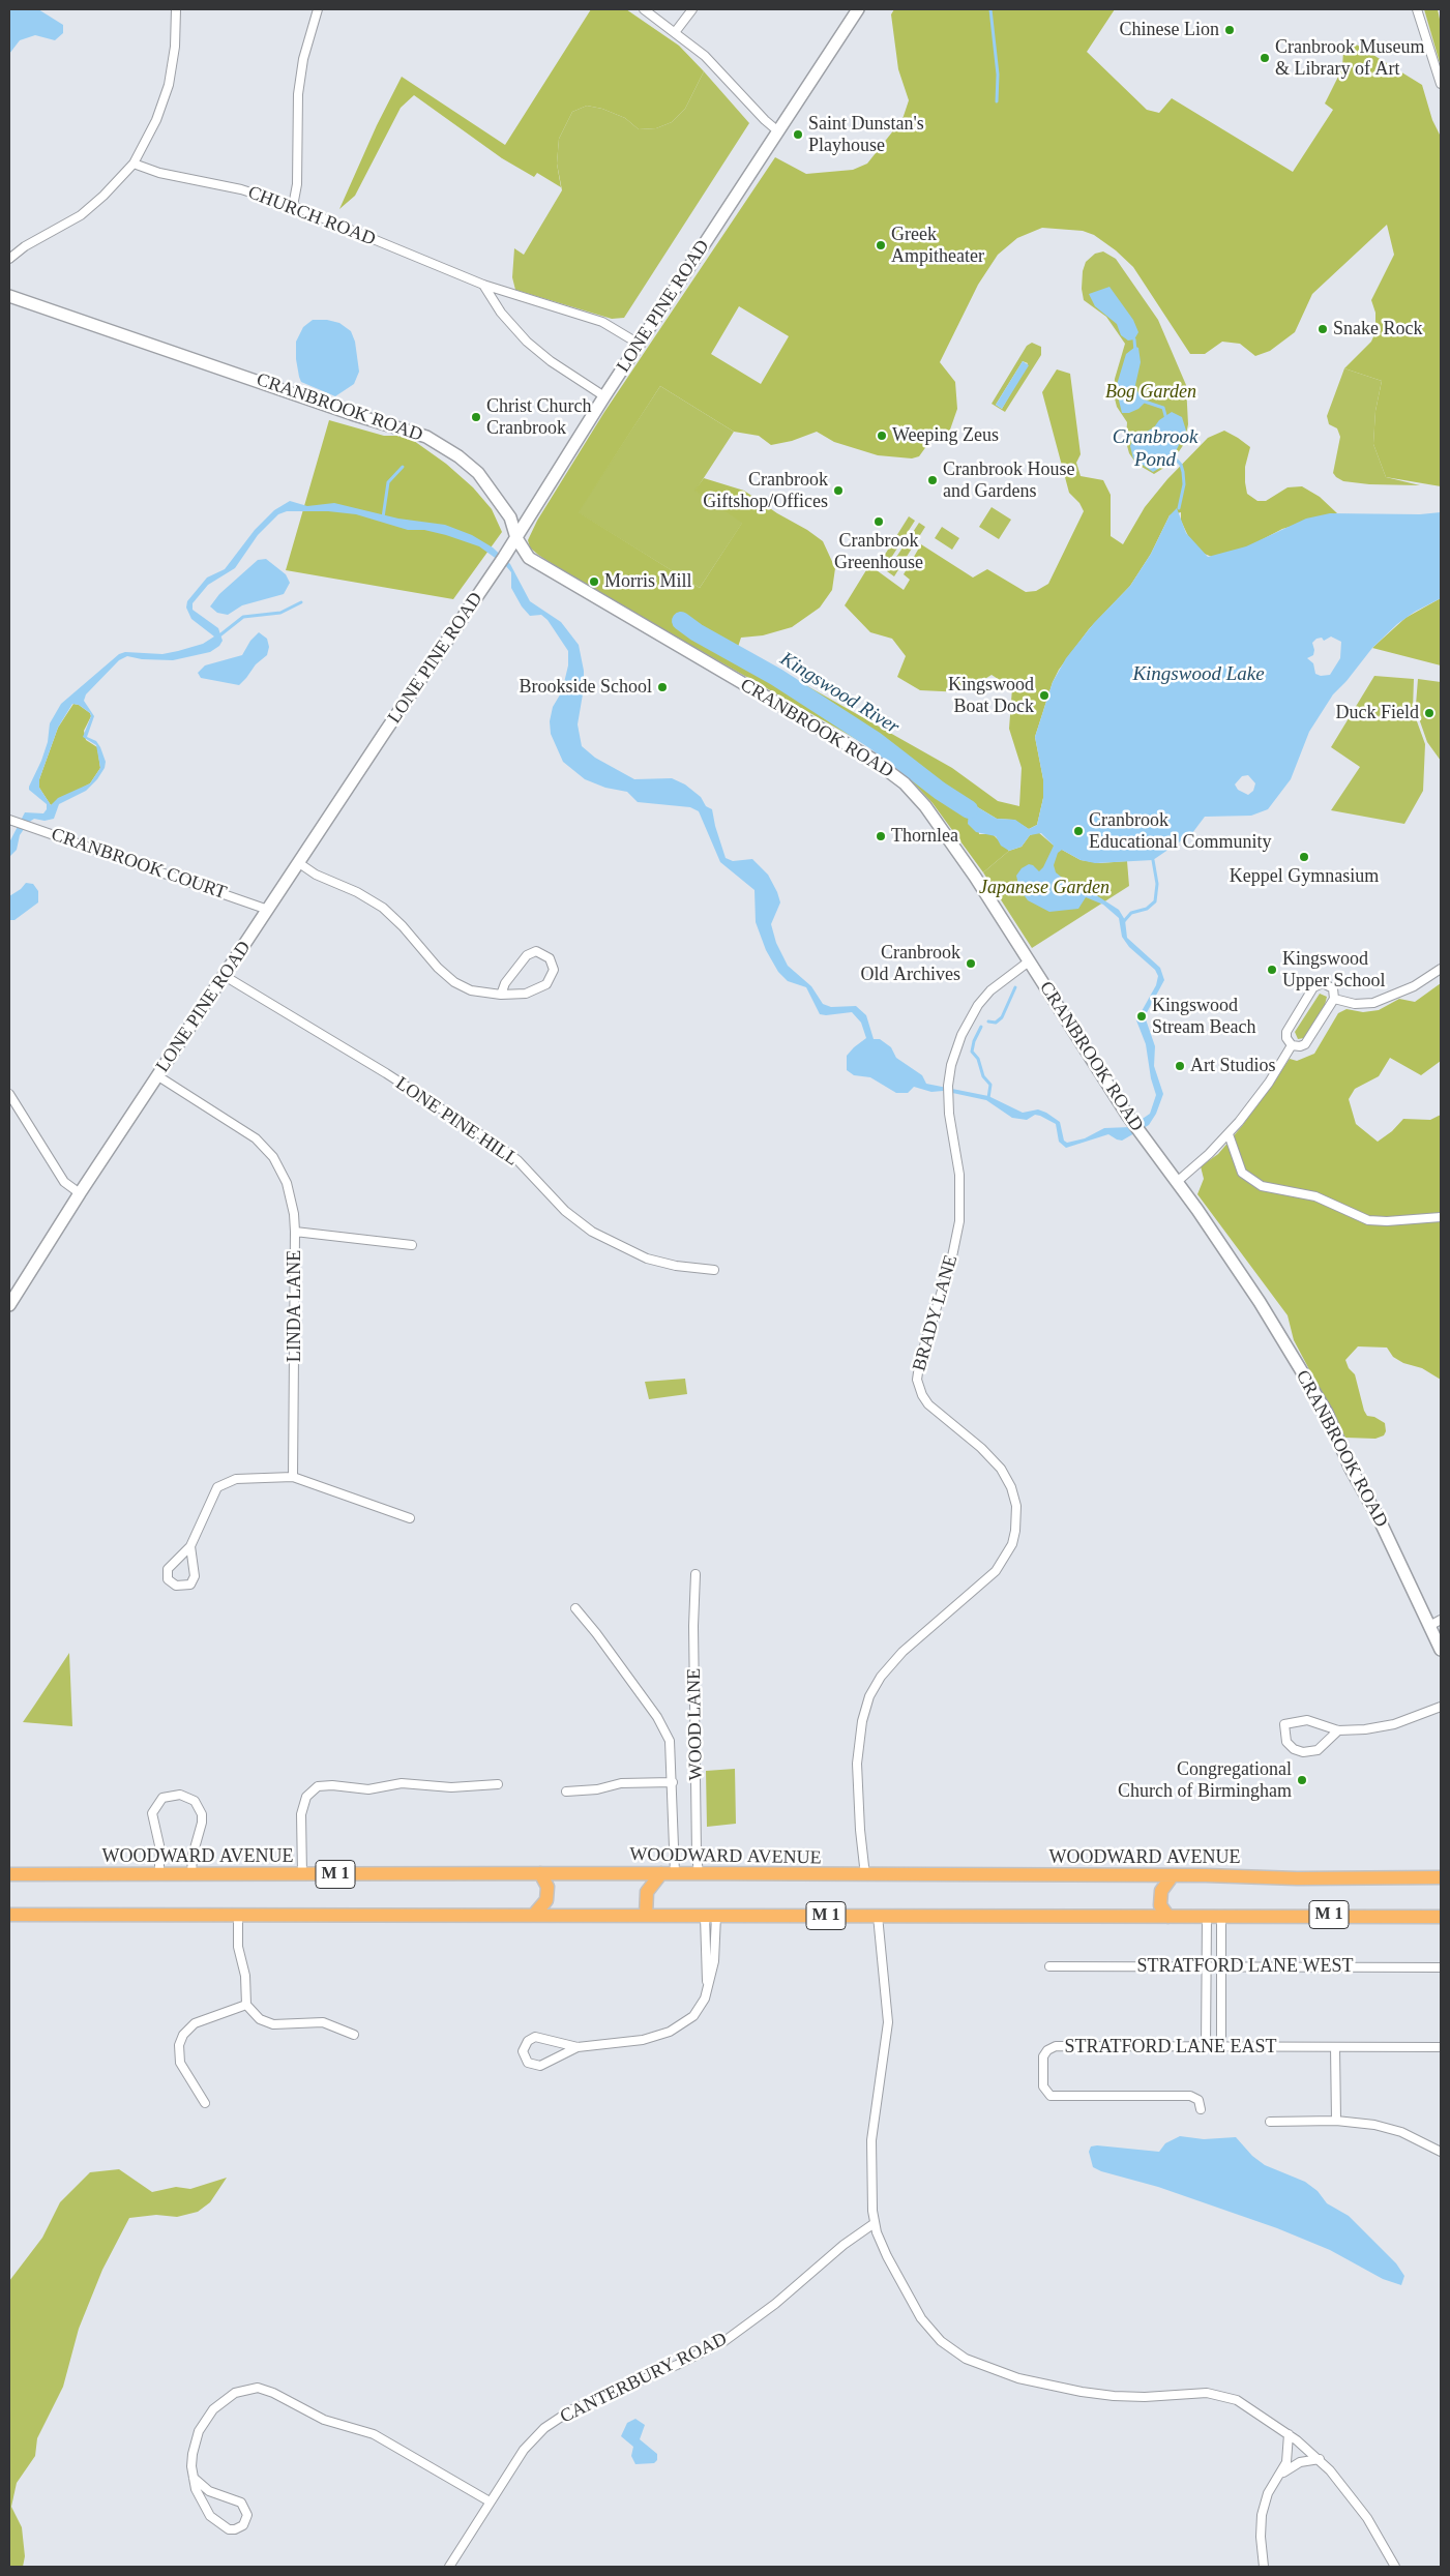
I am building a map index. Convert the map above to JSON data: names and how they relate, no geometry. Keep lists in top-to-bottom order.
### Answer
{
  "streets": {
    "main road": ["WOODWARD AVENUE", "M 1"],
    "street": [
      "CHURCH ROAD",
      "LONE PINE ROAD",
      "CRANBROOK ROAD",
      "CRANBROOK COURT",
      "LONE PINE HILL",
      "LINDA LANE",
      "BRADY LANE",
      "WOOD LANE",
      "STRATFORD LANE WEST",
      "STRATFORD LANE EAST",
      "CANTERBURY ROAD"
    ]
  },
  "crossings": [
    ["CHURCH ROAD", "LONE PINE ROAD"],
    ["LONE PINE ROAD", "CRANBROOK ROAD"],
    ["LONE PINE ROAD", "CRANBROOK COURT"],
    ["LONE PINE ROAD", "LONE PINE HILL"],
    ["LONE PINE ROAD", "LINDA LANE"],
    ["CRANBROOK ROAD", "BRADY LANE"],
    ["BRADY LANE", "WOODWARD AVENUE"],
    ["WOOD LANE", "WOODWARD AVENUE"]
  ],
  "water": ["Cranbrook Pond", "Kingswood Lake", "Kingswood River"],
  "parks": ["Bog Garden", "Japanese Garden"],
  "places": [
    "Chinese Lion",
    "Cranbrook Museum & Library of Art",
    "Saint Dunstan's Playhouse",
    "Greek Ampitheater",
    "Snake Rock",
    "Christ Church Cranbrook",
    "Weeping Zeus",
    "Cranbrook House and Gardens",
    "Cranbrook Giftshop/Offices",
    "Cranbrook Greenhouse",
    "Morris Mill",
    "Brookside School",
    "Kingswood Boat Dock",
    "Duck Field",
    "Cranbrook Educational Community",
    "Thornlea",
    "Keppel Gymnasium",
    "Cranbrook Old Archives",
    "Kingswood Upper School",
    "Kingswood Stream Beach",
    "Art Studios",
    "Congregational Church of Birmingham"
  ]
}
